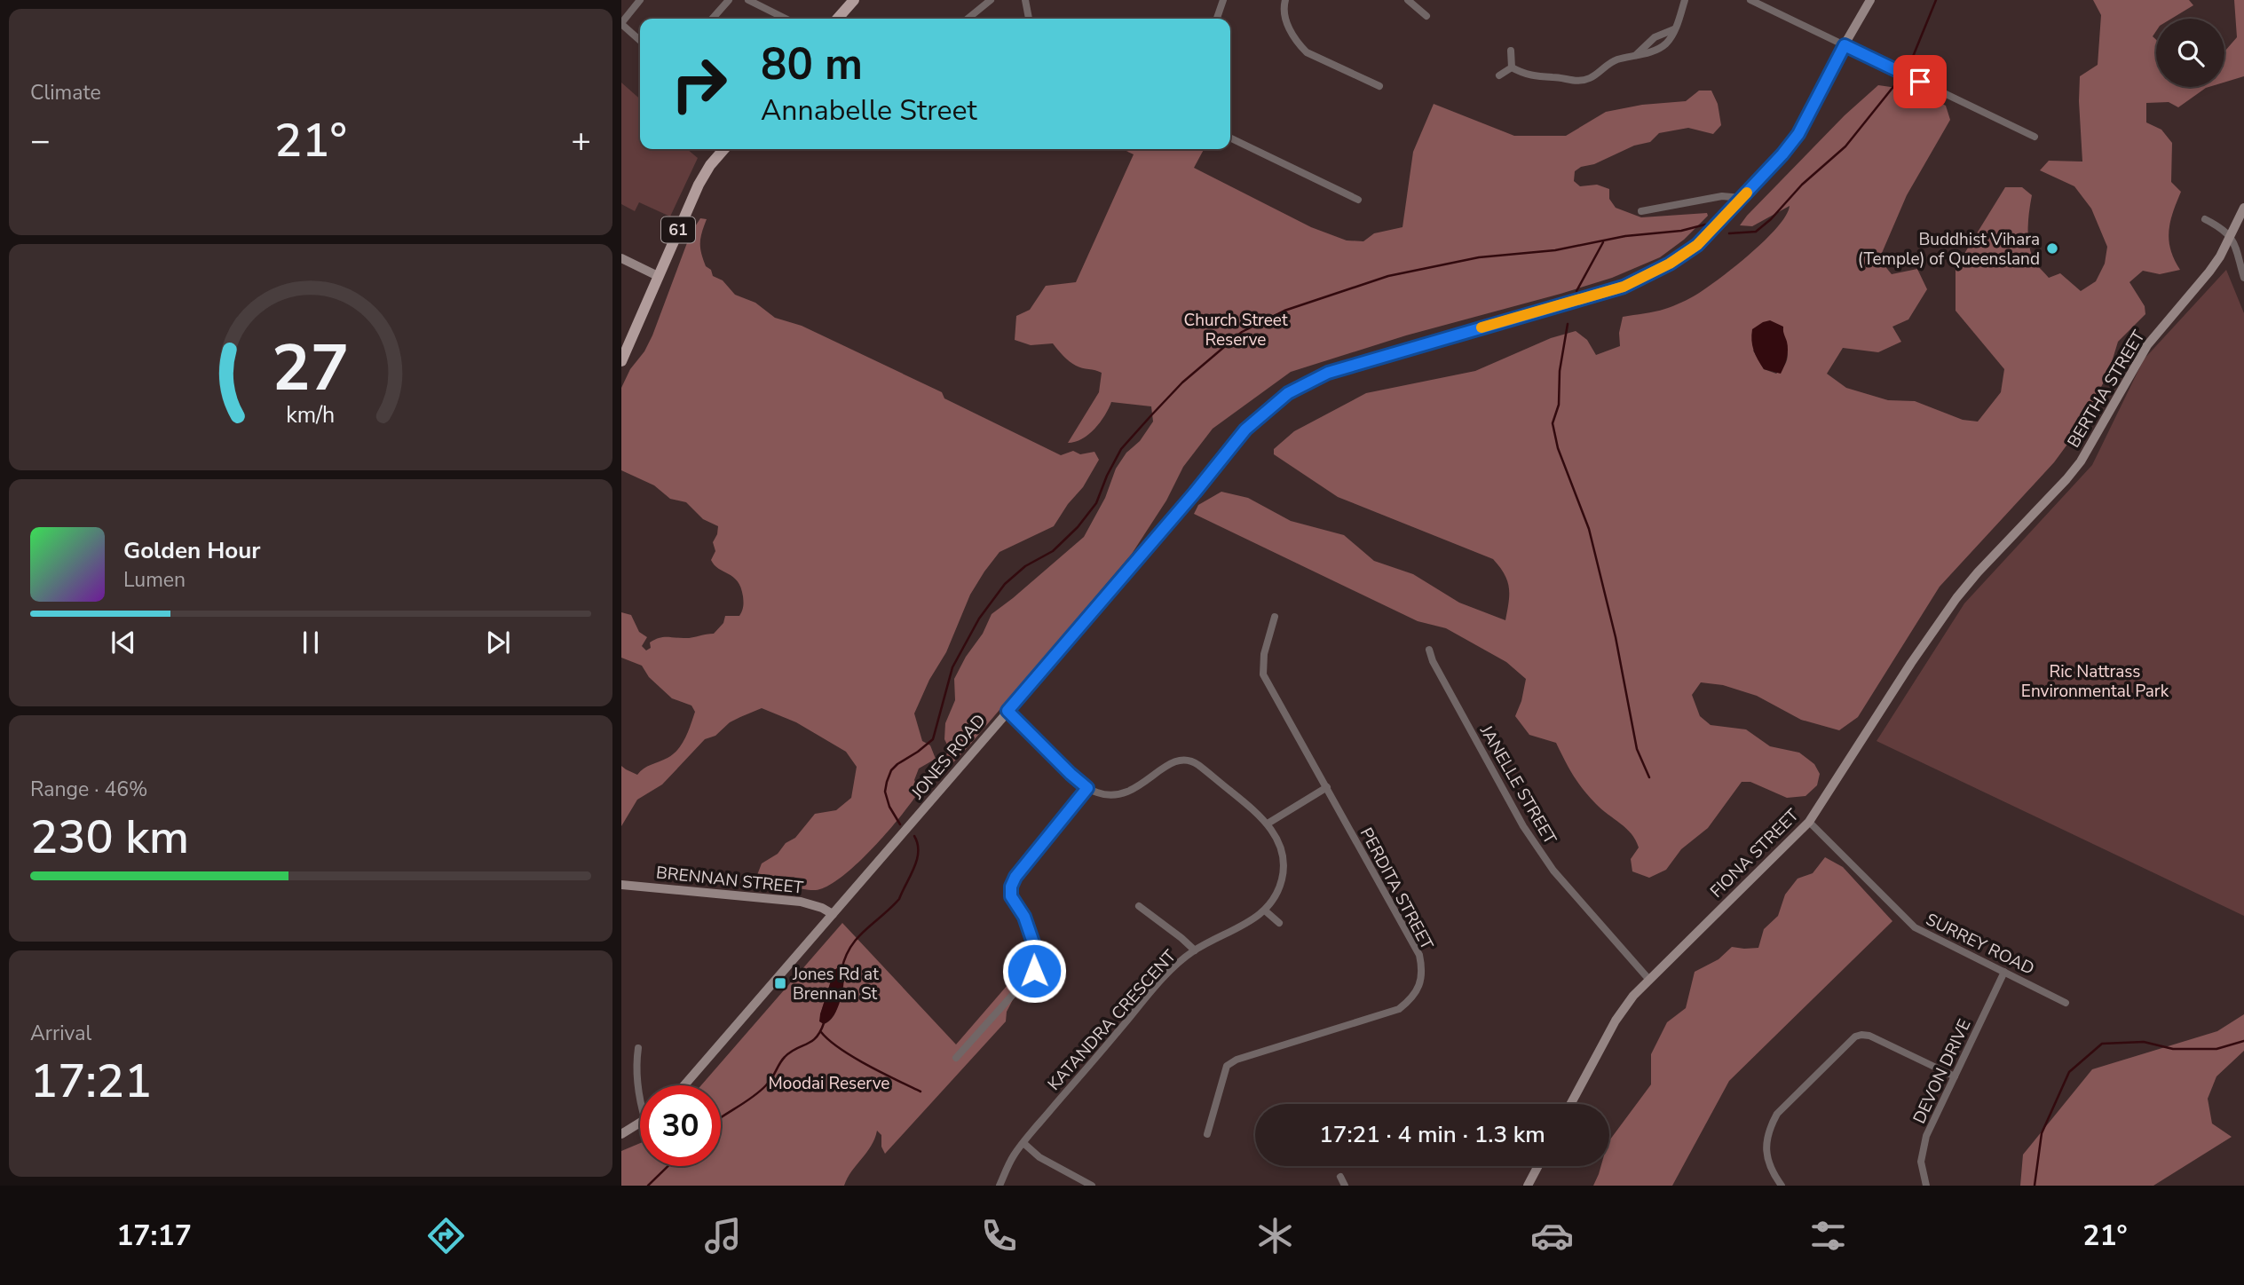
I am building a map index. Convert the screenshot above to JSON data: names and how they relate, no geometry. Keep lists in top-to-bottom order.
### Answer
{
  "streets": {
    "main road": ["61"],
    "street": [
      "BERTHA STREET",
      "JONES ROAD",
      "JANELLE STREET",
      "FIONA STREET",
      "BRENNAN STREET",
      "PERDITA STREET",
      "SURREY ROAD",
      "KATANDRA CRESCENT",
      "DEVON DRIVE"
    ]
  },
  "crossings": [
    ["BERTHA STREET", "FIONA STREET"],
    ["JONES ROAD", "BRENNAN STREET"],
    ["JONES ROAD", "KATANDRA CRESCENT"],
    ["JANELLE STREET", "FIONA STREET"],
    ["FIONA STREET", "SURREY ROAD"],
    ["SURREY ROAD", "DEVON DRIVE"]
  ],
  "parks": ["Church Street Reserve", "Ric Nattrass Environmental Park", "Moodai Reserve"],
  "places": {
    "other": ["Buddhist Vihara (Temple) of Queensland"],
    "transit": ["Jones Rd at Brennan St"]
  },
  "page": {
    "tile": [
      "Climate",
      ["Range · 46%", "230 km"],
      ["Arrival", "17:21"]
    ],
    "turn": ["80 m", "Annabelle Street"],
    "heat": ["−", "21°", "+"],
    "song": ["Golden Hour", "Lumen"],
    "limit": "30",
    "trip": "17:21 · 4 min · 1.3 km",
    "tabs": ["17:17", "21°"],
    "gauge": ["27", "km/h"]
  }
}
